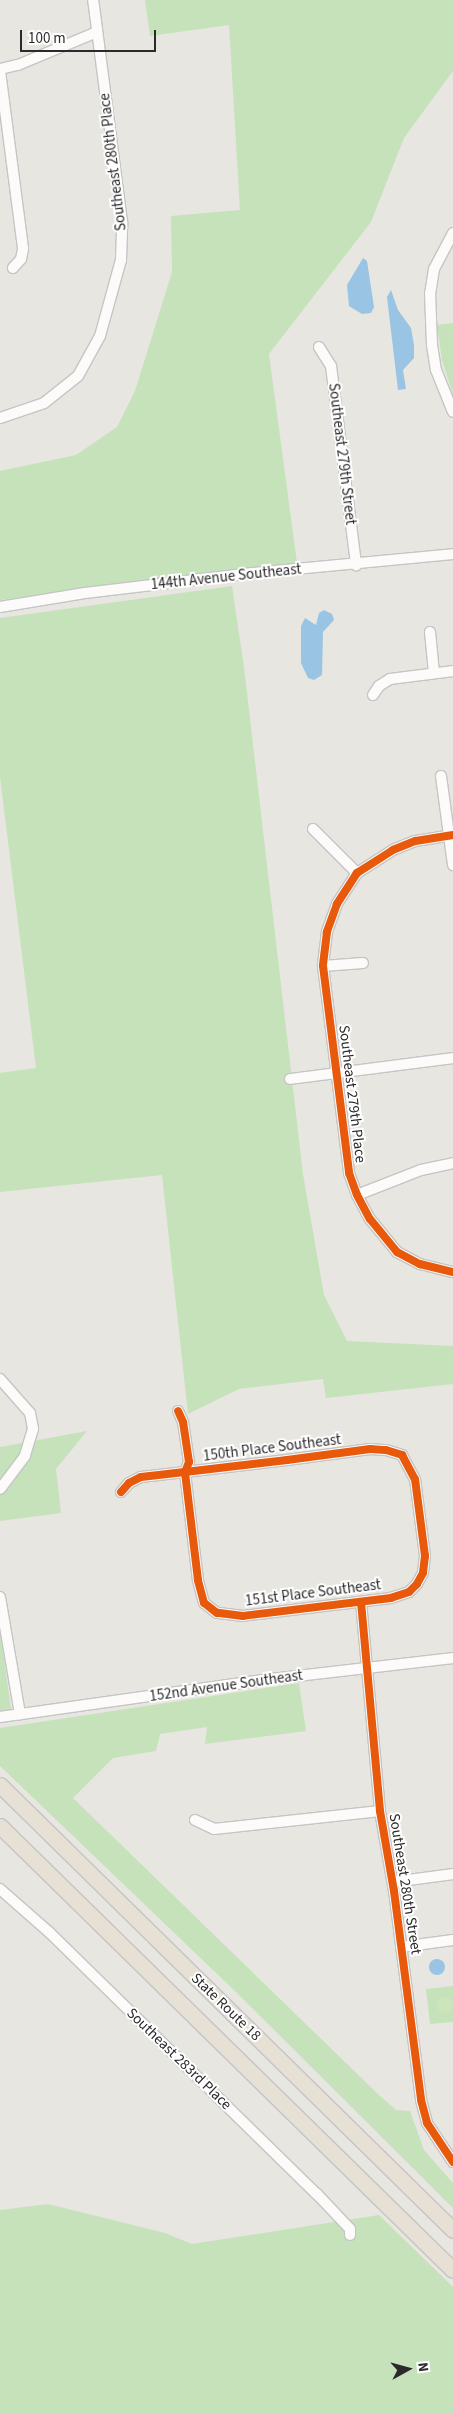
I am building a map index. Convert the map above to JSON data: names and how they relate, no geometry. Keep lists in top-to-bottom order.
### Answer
{
  "streets": {
    "highway": ["State Route 18"],
    "street": [
      "Southeast 280th Place",
      "Southeast 279th Street",
      "144th Avenue Southeast",
      "Southeast 279th Place",
      "150th Place Southeast",
      "151st Place Southeast",
      "152nd Avenue Southeast",
      "Southeast 280th Street",
      "Southeast 283rd Place"
    ]
  },
  "crossings": [
    ["Southeast 279th Street", "144th Avenue Southeast"],
    ["150th Place Southeast", "151st Place Southeast"],
    ["151st Place Southeast", "Southeast 280th Street"],
    ["152nd Avenue Southeast", "Southeast 280th Street"]
  ],
  "scale_bar": "100 m",
  "north": "right"
}
